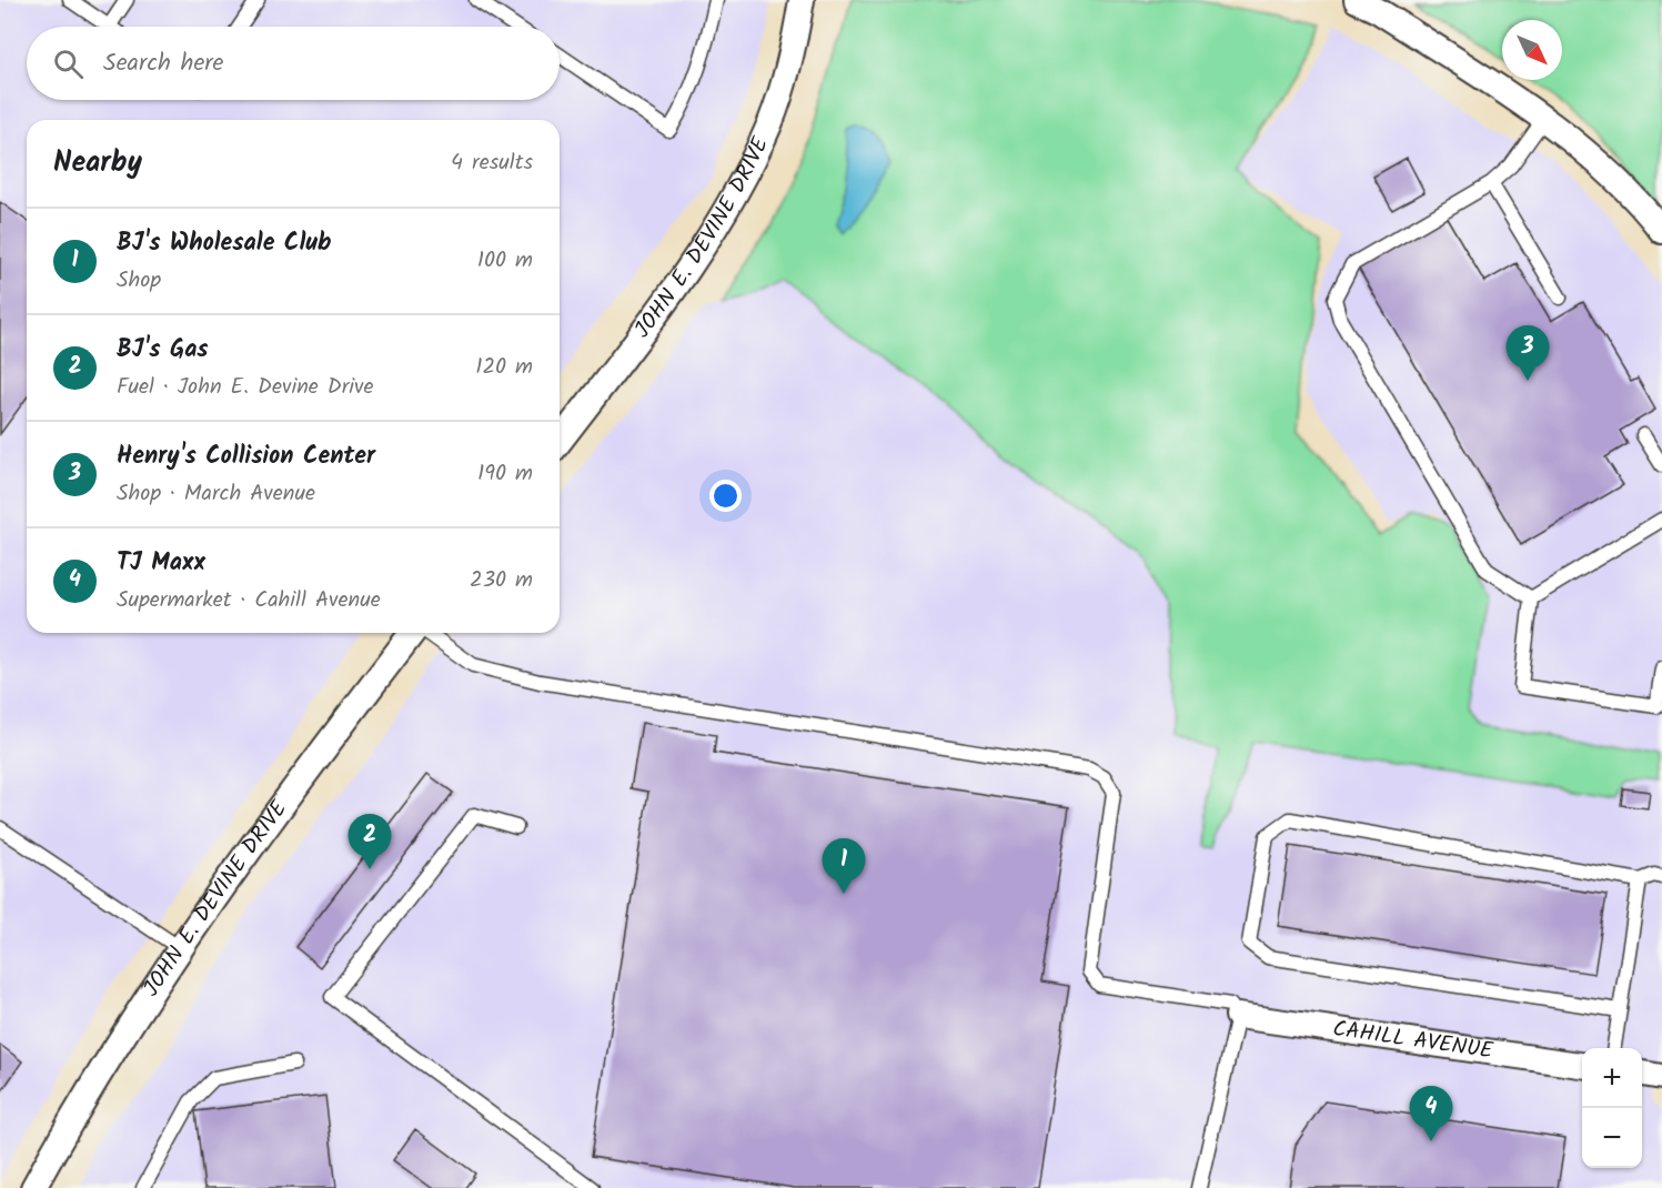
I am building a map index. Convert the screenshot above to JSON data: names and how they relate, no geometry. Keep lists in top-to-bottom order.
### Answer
{
  "streets": {
    "street": ["JOHN E. DEVINE DRIVE", "CAHILL AVENUE"]
  },
  "north": "bottom right",
  "page": {
    "search": "Search here",
    "heading": ["Nearby", "4 results"],
    "list": [
      {
        "mark": "1",
        "name": "BJ's Wholesale Club",
        "note": "Shop",
        "value": "100 m"
      },
      {
        "mark": "2",
        "name": "BJ's Gas",
        "note": "Fuel · John E. Devine Drive",
        "value": "120 m"
      },
      {
        "mark": "3",
        "name": "Henry's Collision Center",
        "note": "Shop · March Avenue",
        "value": "190 m"
      },
      {
        "mark": "4",
        "name": "TJ Maxx",
        "note": "Supermarket · Cahill Avenue",
        "value": "230 m"
      }
    ],
    "pins": [
      "3",
      "2",
      "1",
      "4"
    ],
    "map_buttons": ["+", "−"]
  }
}
